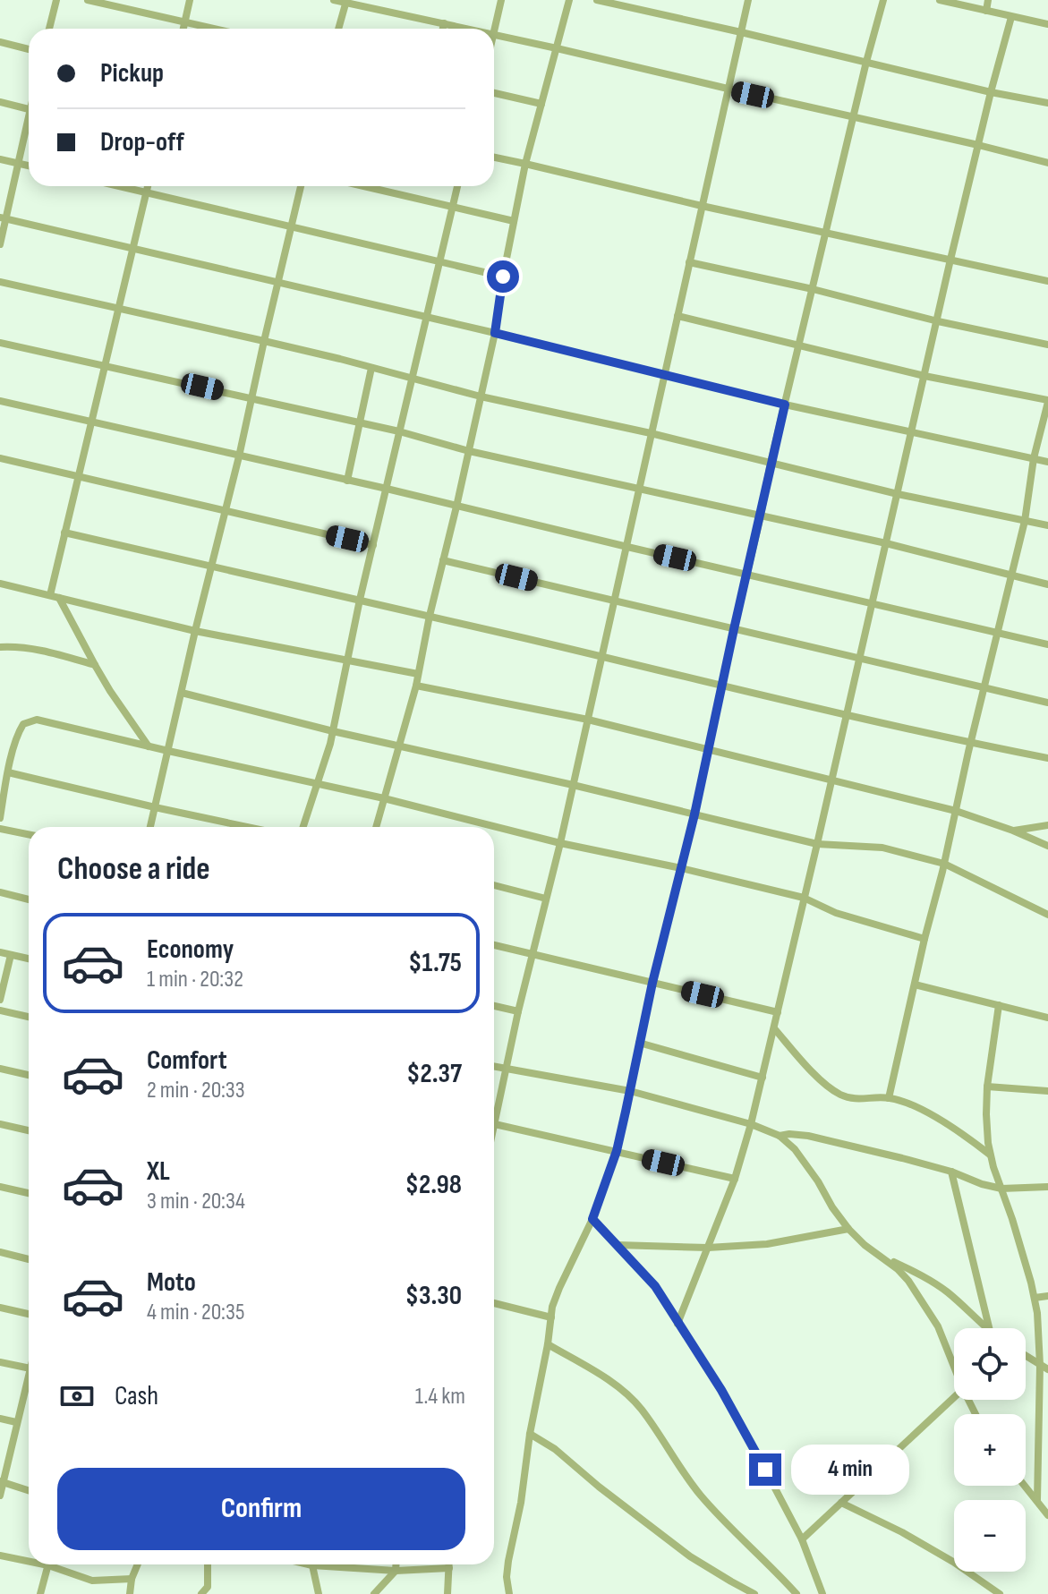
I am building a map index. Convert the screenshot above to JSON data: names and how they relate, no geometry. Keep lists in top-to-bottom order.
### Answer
{
  "page": {
    "banner": ["Pickup", "Drop-off"],
    "heading": "Choose a ride",
    "list": [
      {
        "name": "Economy",
        "note": "1 min · 20:32",
        "value": "$1.75"
      },
      {
        "name": "Comfort",
        "note": "2 min · 20:33",
        "value": "$2.37"
      },
      {
        "name": "XL",
        "note": "3 min · 20:34",
        "value": "$2.98"
      },
      {
        "name": "Moto",
        "note": "4 min · 20:35",
        "value": "$3.30"
      }
    ],
    "map_buttons": ["+", "−"],
    "pay": ["Cash", "1.4 km"],
    "bubble": "4 min",
    "buttons": "Confirm"
  }
}
